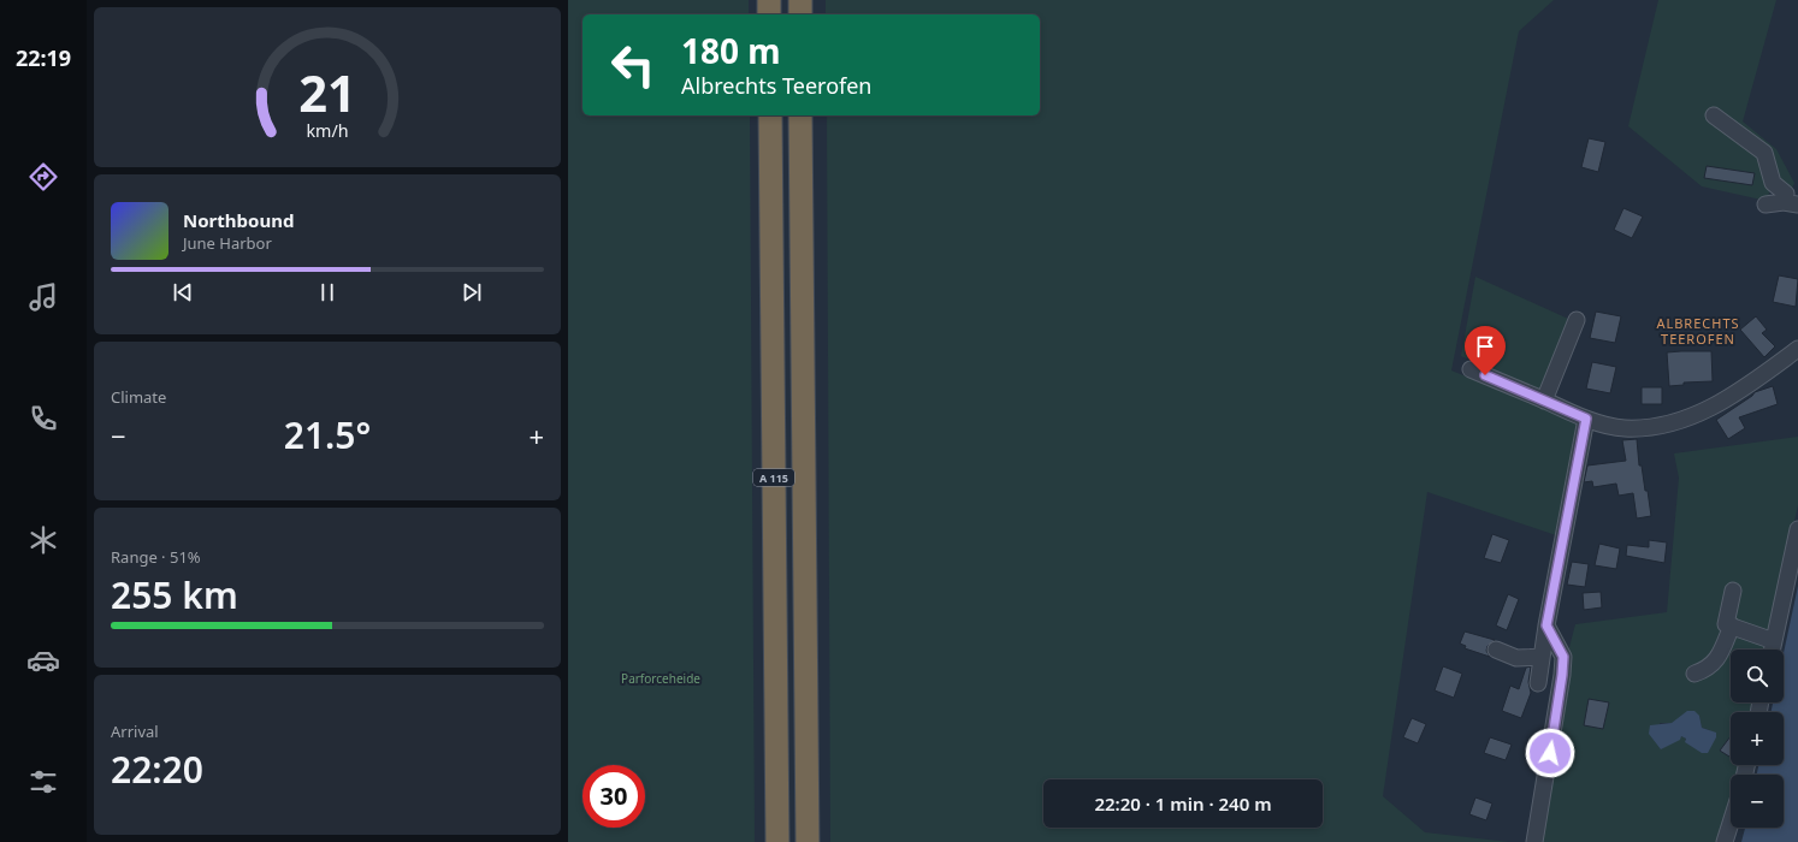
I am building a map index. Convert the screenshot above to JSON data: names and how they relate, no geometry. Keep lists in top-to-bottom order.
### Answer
{
  "streets": {
    "highway": ["A 115"]
  },
  "districts": ["ALBRECHTS TEEROFEN"],
  "parks": ["Parforceheide"],
  "page": {
    "tabs": "22:19",
    "turn": ["180 m", "Albrechts Teerofen"],
    "song": ["Northbound", "June Harbor"],
    "tile": [
      "Climate",
      ["Range · 51%", "255 km"],
      ["Arrival", "22:20"]
    ],
    "heat": ["−", "21.5°", "+"],
    "map_buttons": ["+", "−"],
    "limit": "30",
    "trip": "22:20 · 1 min · 240 m",
    "gauge": ["21", "km/h"]
  }
}
